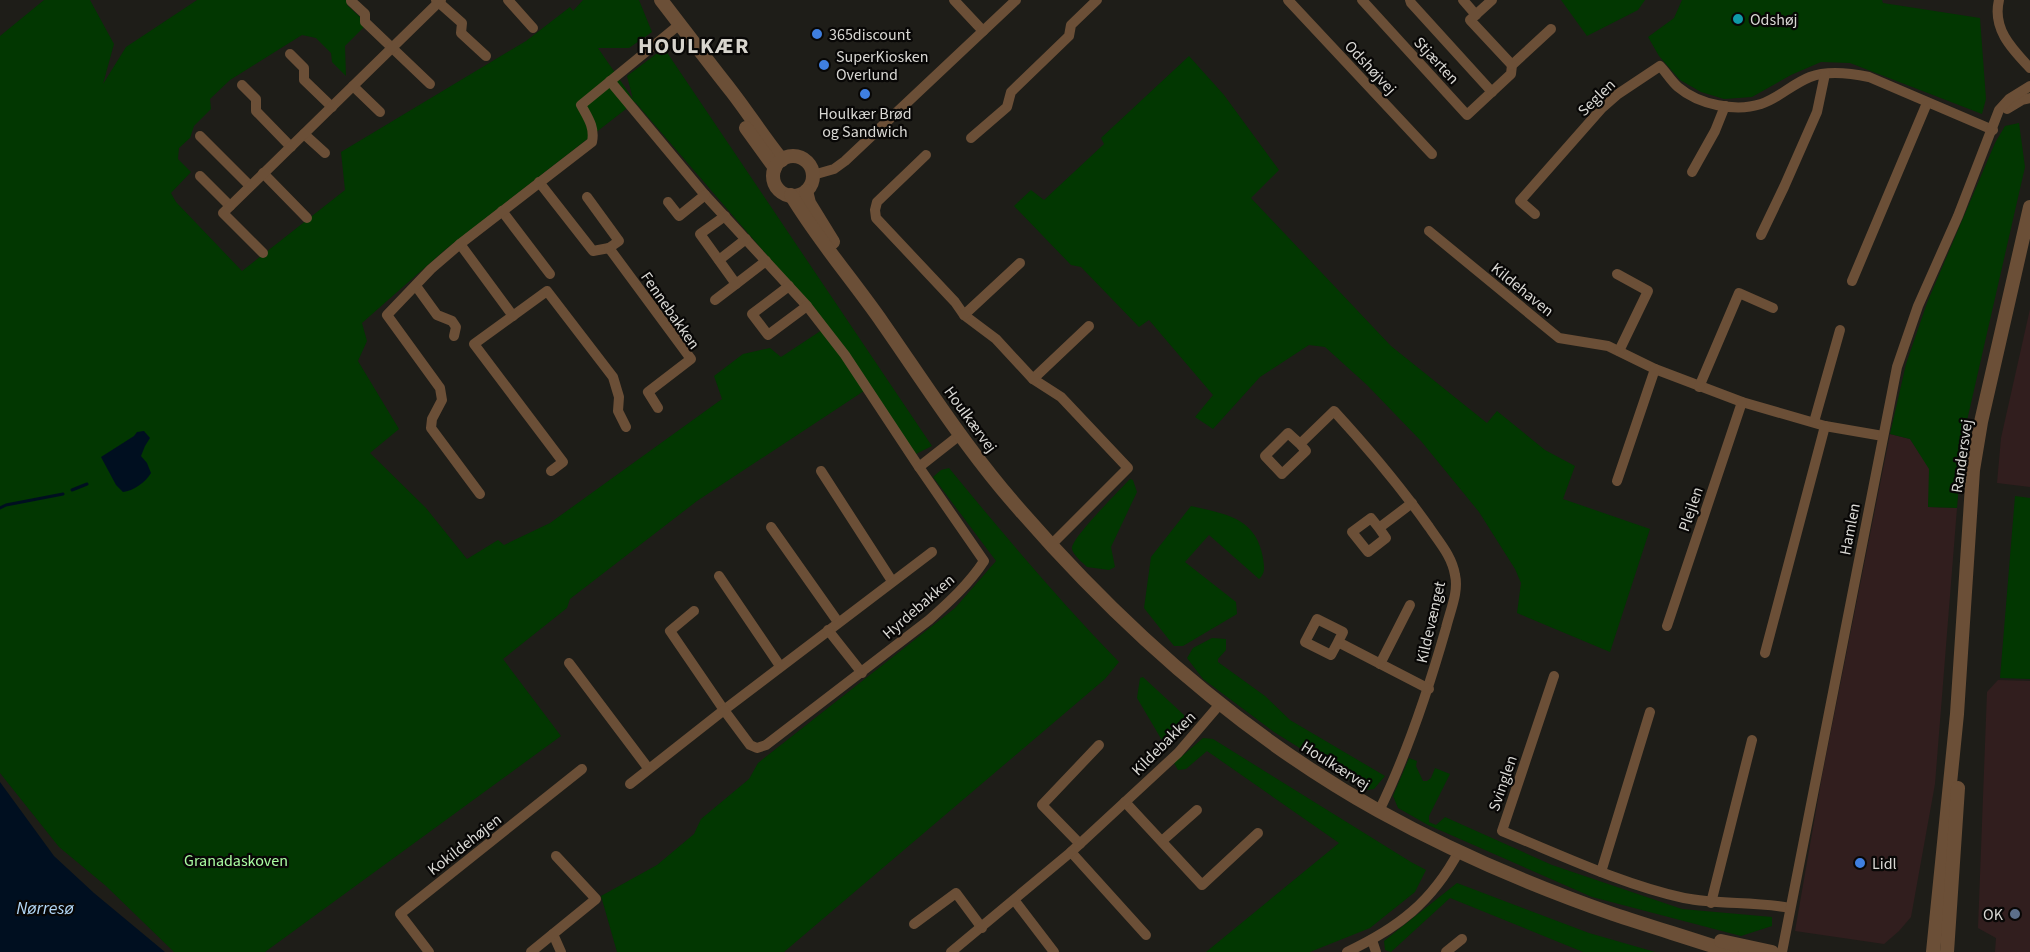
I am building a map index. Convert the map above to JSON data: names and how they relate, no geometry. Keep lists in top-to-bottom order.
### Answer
{
  "streets": {
    "street": [
      "Stjærten",
      "Odshøjvej",
      "Seglen",
      "Kildehaven",
      "Fennebakken",
      "Houlkærvej",
      "Randersvej",
      "Plejlen",
      "Hamlen",
      "Hyrdebakken",
      "Kildevænget",
      "Kildebakken",
      "Svinglen",
      "Kokildehøjen"
    ]
  },
  "crossings": [
    ["Seglen", "Hamlen"],
    ["Houlkærvej", "Kildevænget"],
    ["Houlkærvej", "Kildebakken"],
    ["Hamlen", "Svinglen"]
  ],
  "districts": ["HOULKÆR"],
  "water": ["Nørresø"],
  "parks": ["Granadaskoven"],
  "places": [
    "Odshøj",
    "365discount",
    "SuperKiosken Overlund",
    "Houlkær Brød og Sandwich",
    "Lidl",
    "OK"
  ]
}
